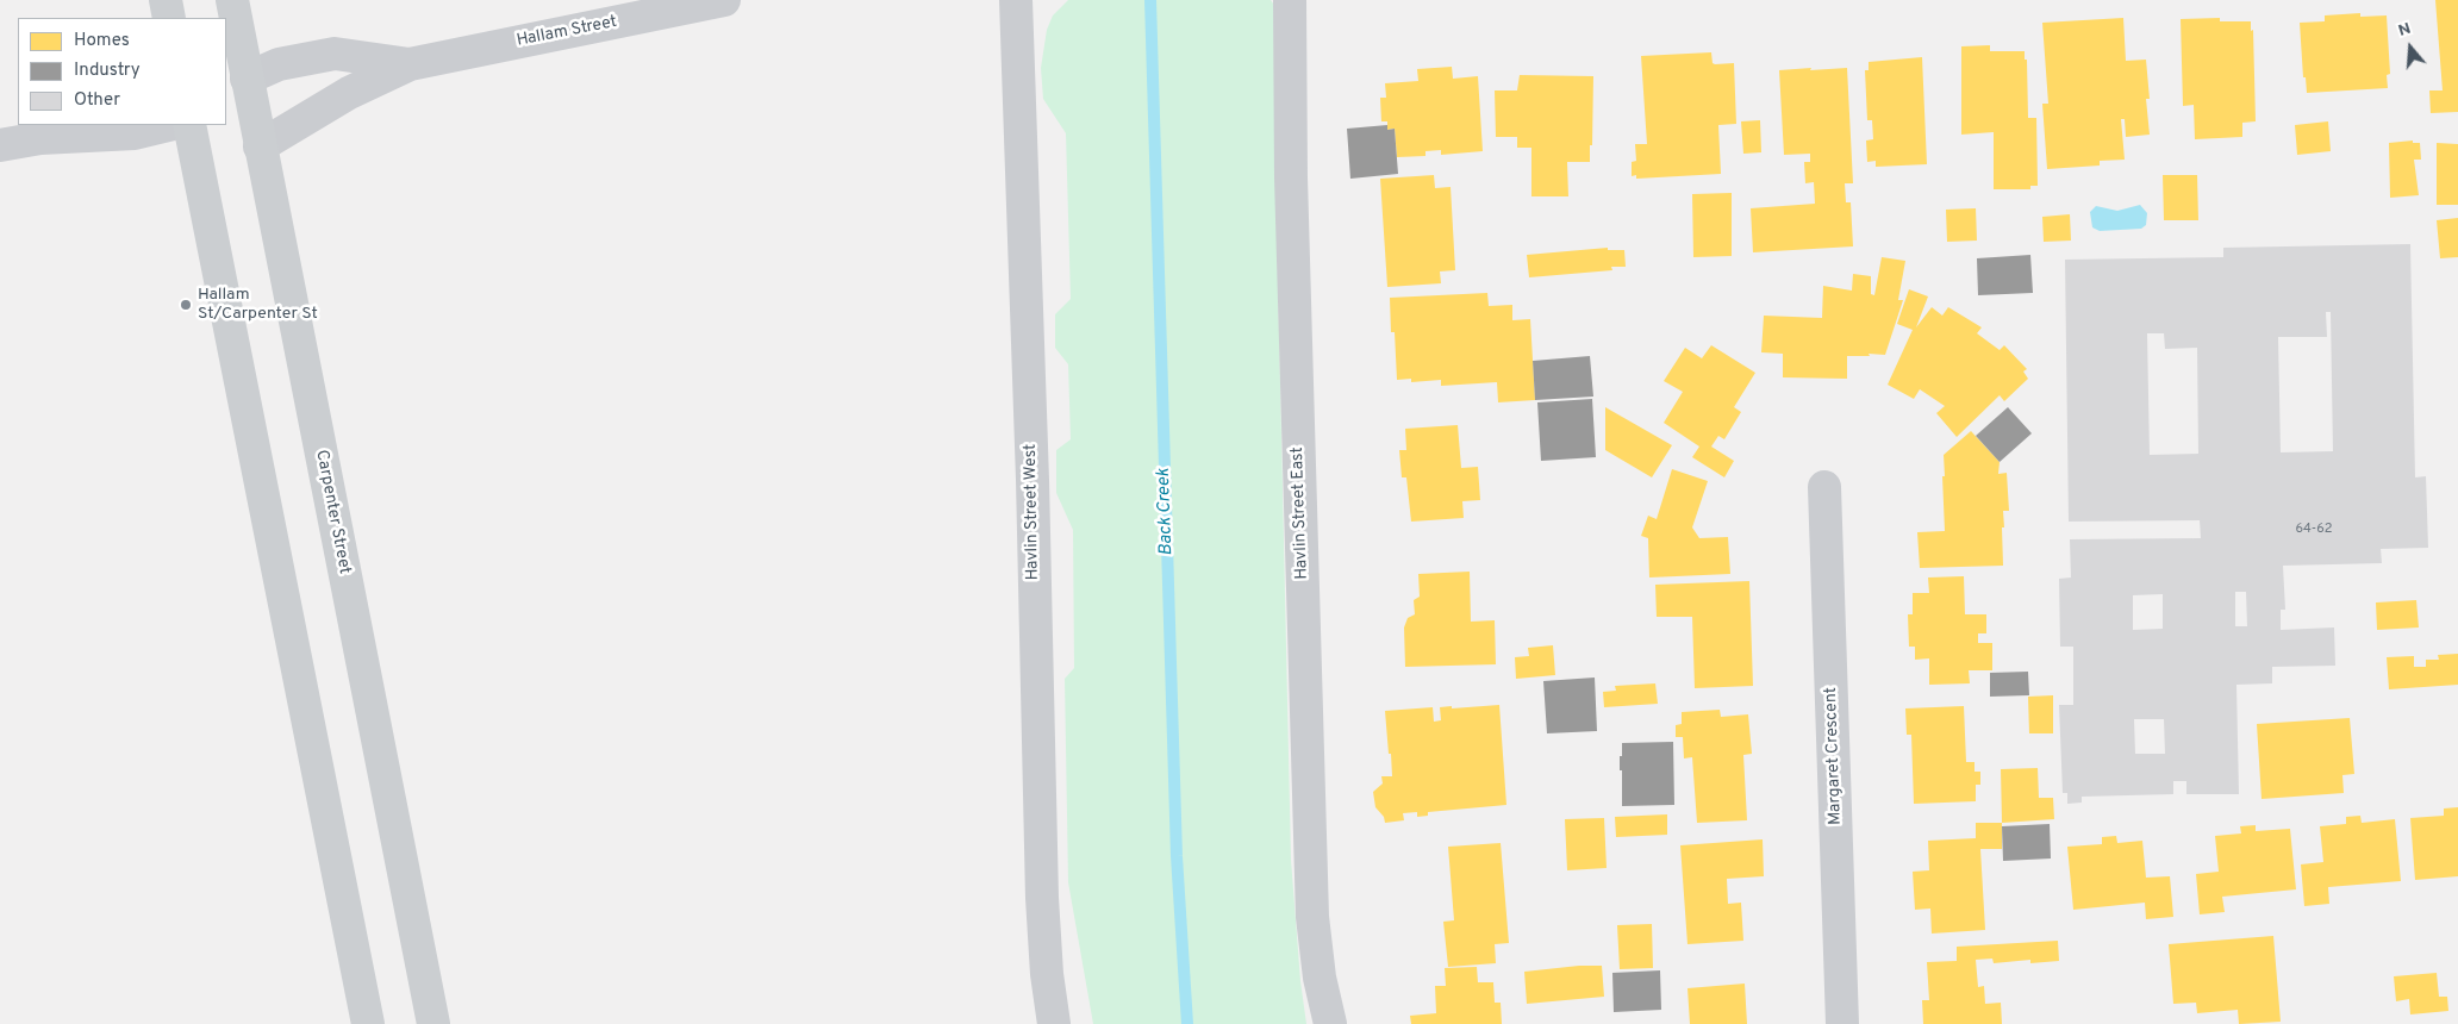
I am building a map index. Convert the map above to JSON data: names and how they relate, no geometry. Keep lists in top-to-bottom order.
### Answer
{
  "streets": {
    "street": [
      "Hallam Street",
      "Carpenter Street",
      "Havlin Street West",
      "Havlin Street East",
      "Margaret Crescent"
    ]
  },
  "crossings": [
    ["Hallam Street", "Carpenter Street"]
  ],
  "water": ["Back Creek"],
  "places": ["Hallam St/Carpenter St"],
  "house_numbers": ["64-62"],
  "legend": ["Homes", "Industry", "Other"],
  "north": "top"
}
